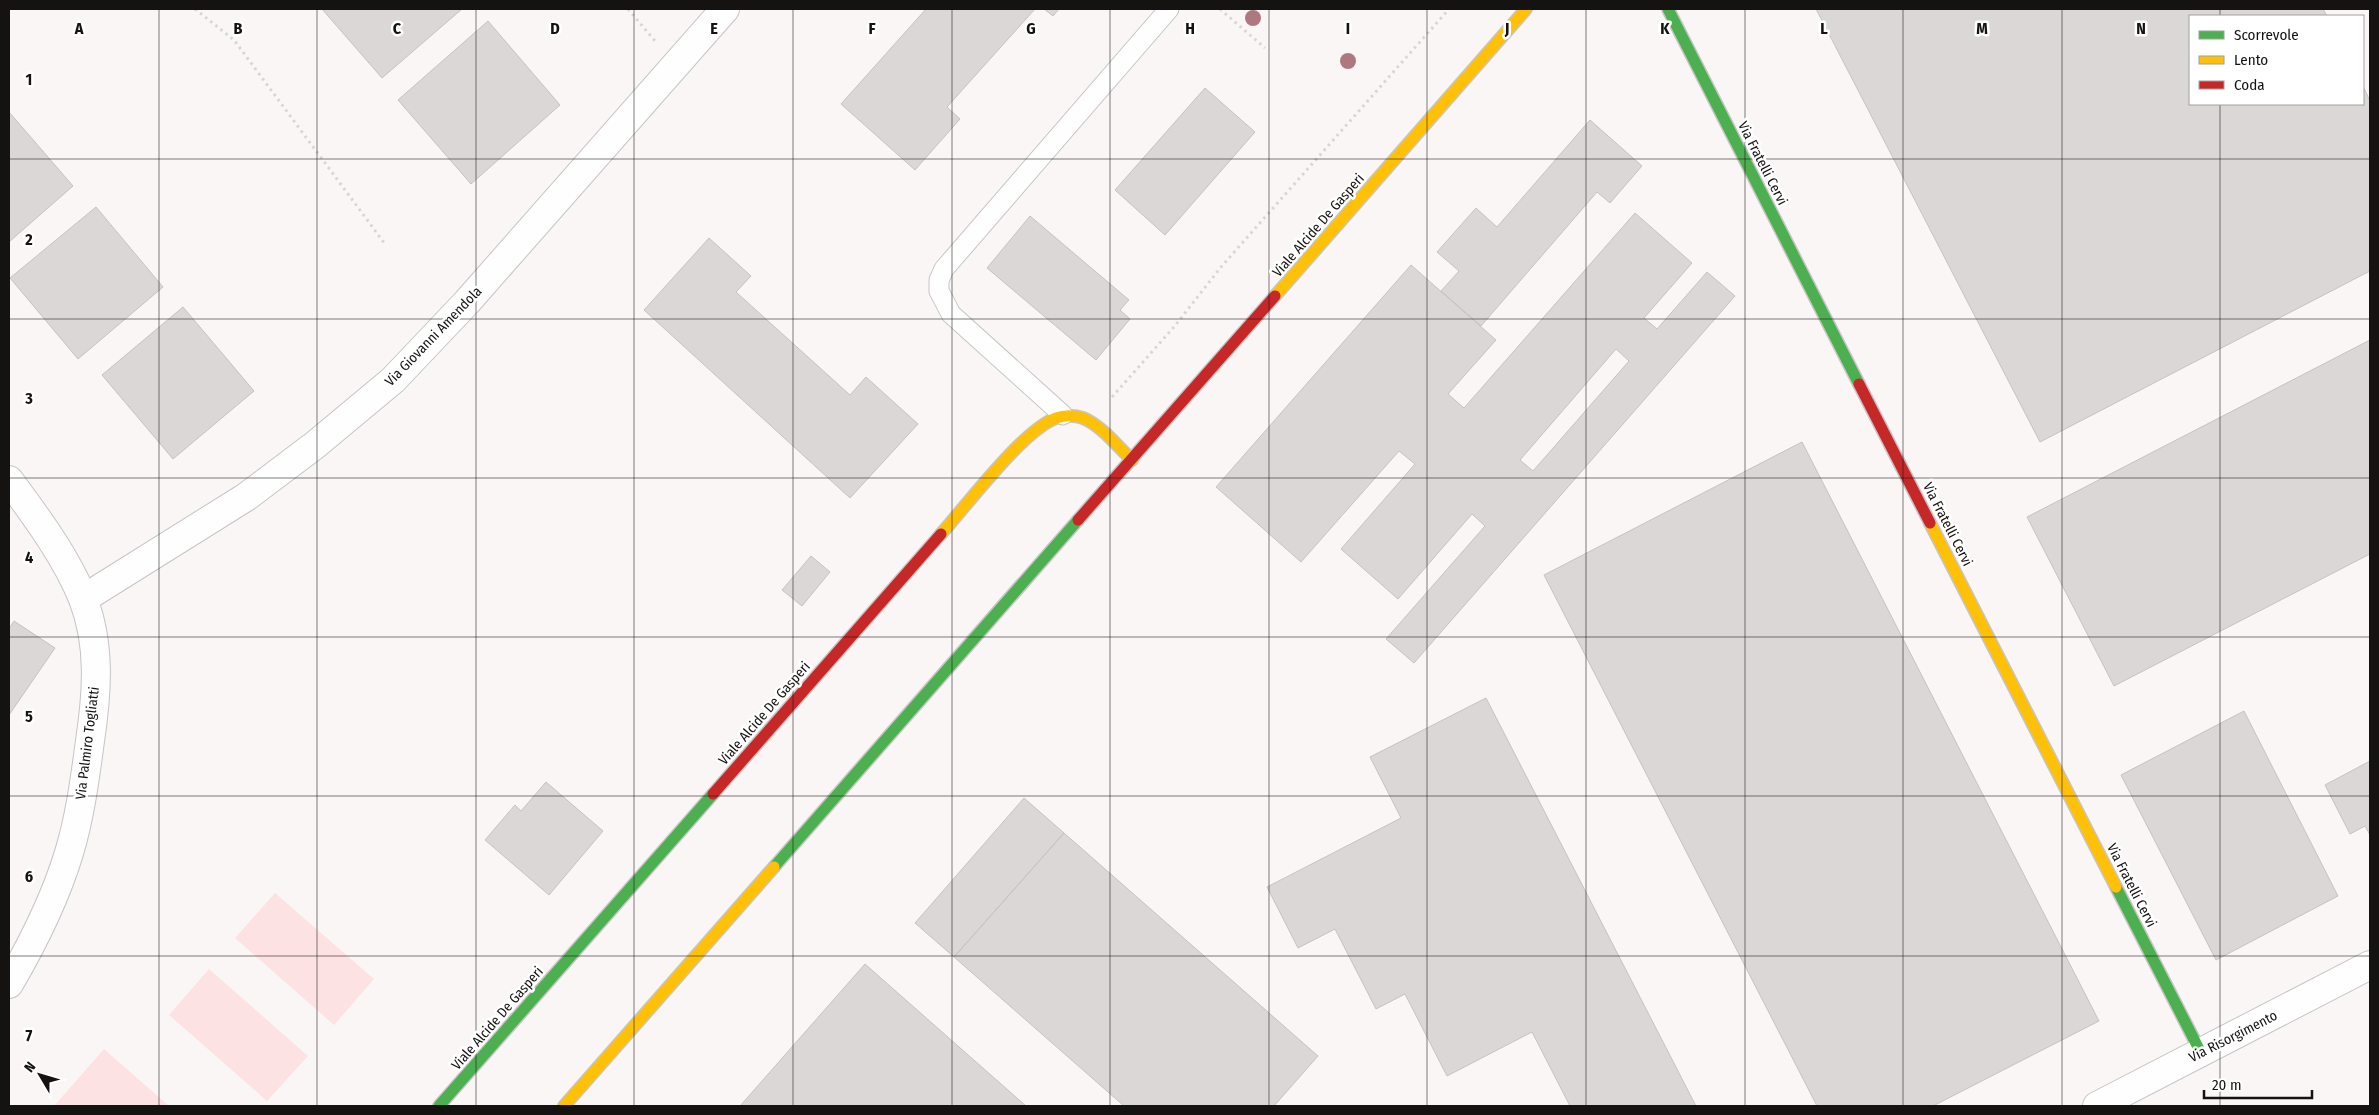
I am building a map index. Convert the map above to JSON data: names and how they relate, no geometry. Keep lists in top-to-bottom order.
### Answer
{
  "streets": {
    "street": [
      "Via Fratelli Cervi",
      "Viale Alcide De Gasperi",
      "Via Giovanni Amendola",
      "Via Palmiro Togliatti",
      "Via Risorgimento"
    ]
  },
  "crossings": [
    ["Via Fratelli Cervi", "Via Risorgimento"],
    ["Via Giovanni Amendola", "Via Palmiro Togliatti"]
  ],
  "legend": ["Scorrevole", "Lento", "Coda"],
  "scale_bar": "20 m",
  "north": "top left",
  "grid": {
    "columns": [
      "A",
      "B",
      "C",
      "D",
      "E",
      "F",
      "G",
      "H",
      "I",
      "J",
      "K",
      "L",
      "M",
      "N"
    ],
    "rows": [
      "1",
      "2",
      "3",
      "4",
      "5",
      "6",
      "7"
    ]
  }
}
